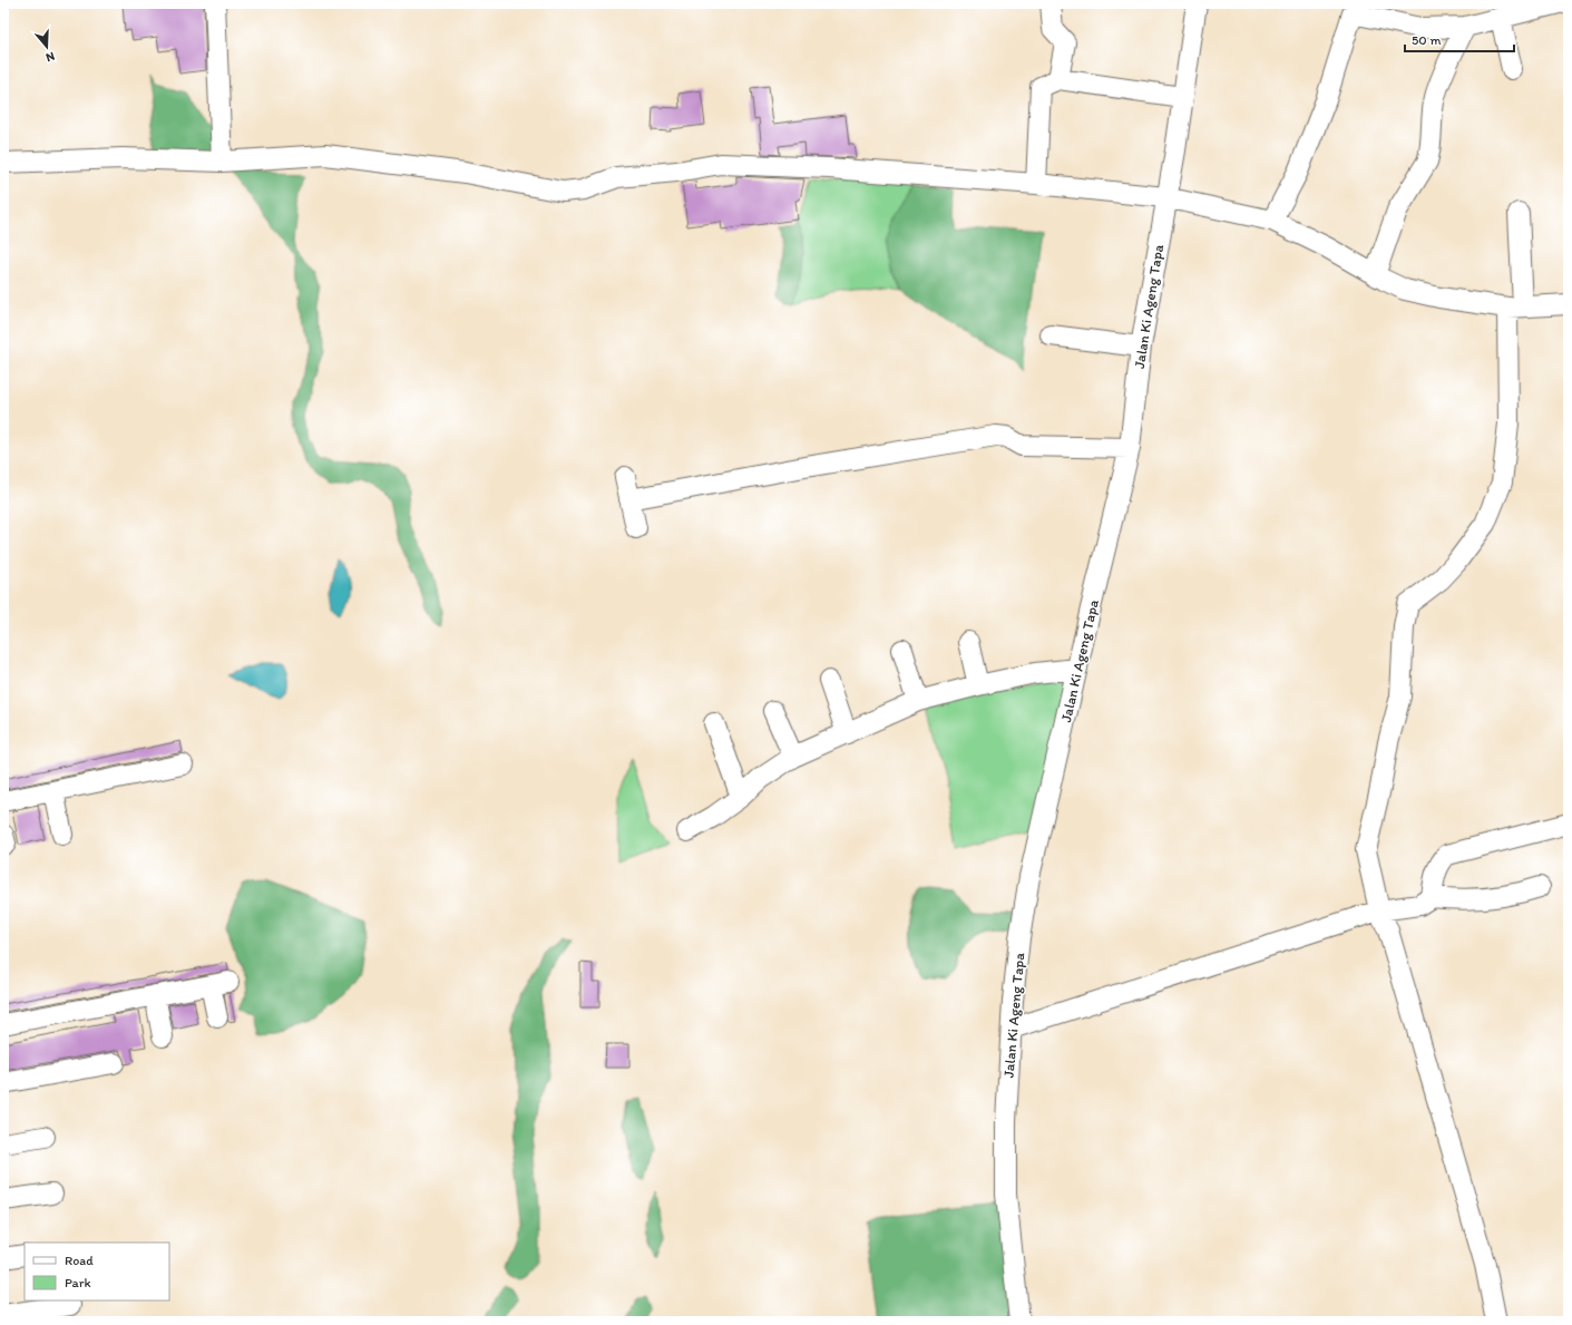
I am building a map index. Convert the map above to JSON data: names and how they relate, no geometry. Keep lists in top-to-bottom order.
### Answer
{
  "streets": {
    "street": ["Jalan Ki Ageng Tapa"]
  },
  "legend": ["Road", "Park"],
  "scale_bar": "50 m",
  "north": "bottom"
}
